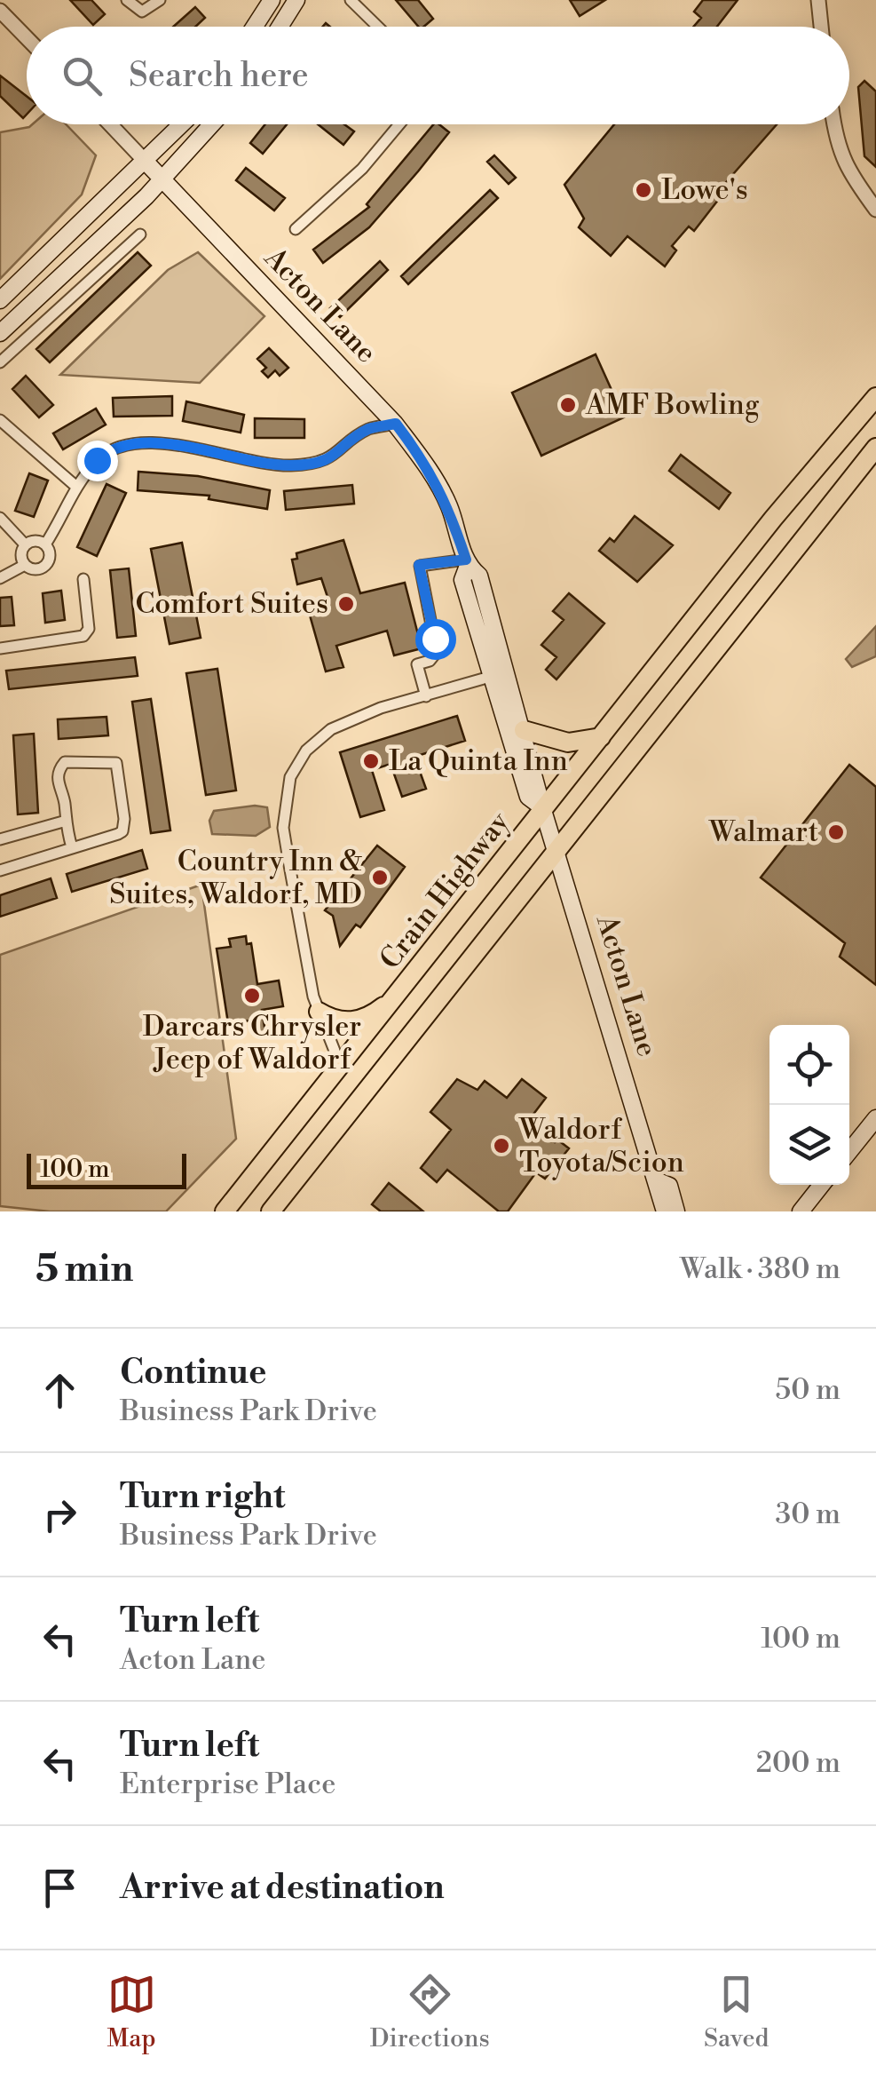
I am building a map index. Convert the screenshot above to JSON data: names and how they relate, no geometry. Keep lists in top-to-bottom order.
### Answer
{
  "streets": {
    "highway": ["Crain Highway"],
    "main road": ["Acton Lane"]
  },
  "crossings": [
    ["Acton Lane", "Crain Highway"]
  ],
  "places": [
    "Lowe's",
    "AMF Bowling",
    "Comfort Suites",
    "La Quinta Inn",
    "Walmart",
    "Country Inn & Suites, Waldorf, MD",
    "Darcars Chrysler Jeep of Waldorf",
    "Waldorf Toyota/Scion"
  ],
  "scale_bar": "100 m",
  "page": {
    "search": "Search here",
    "scale": "100 m",
    "heading": ["5 min", "Walk · 380 m"],
    "list": [
      ["Continue", "Business Park Drive", "50 m"],
      ["Turn right", "Business Park Drive", "30 m"],
      ["Turn left", "Acton Lane", "100 m"],
      ["Turn left", "Enterprise Place", "200 m"],
      "Arrive at destination"
    ],
    "nav": ["Map", "Directions", "Saved"]
  }
}
